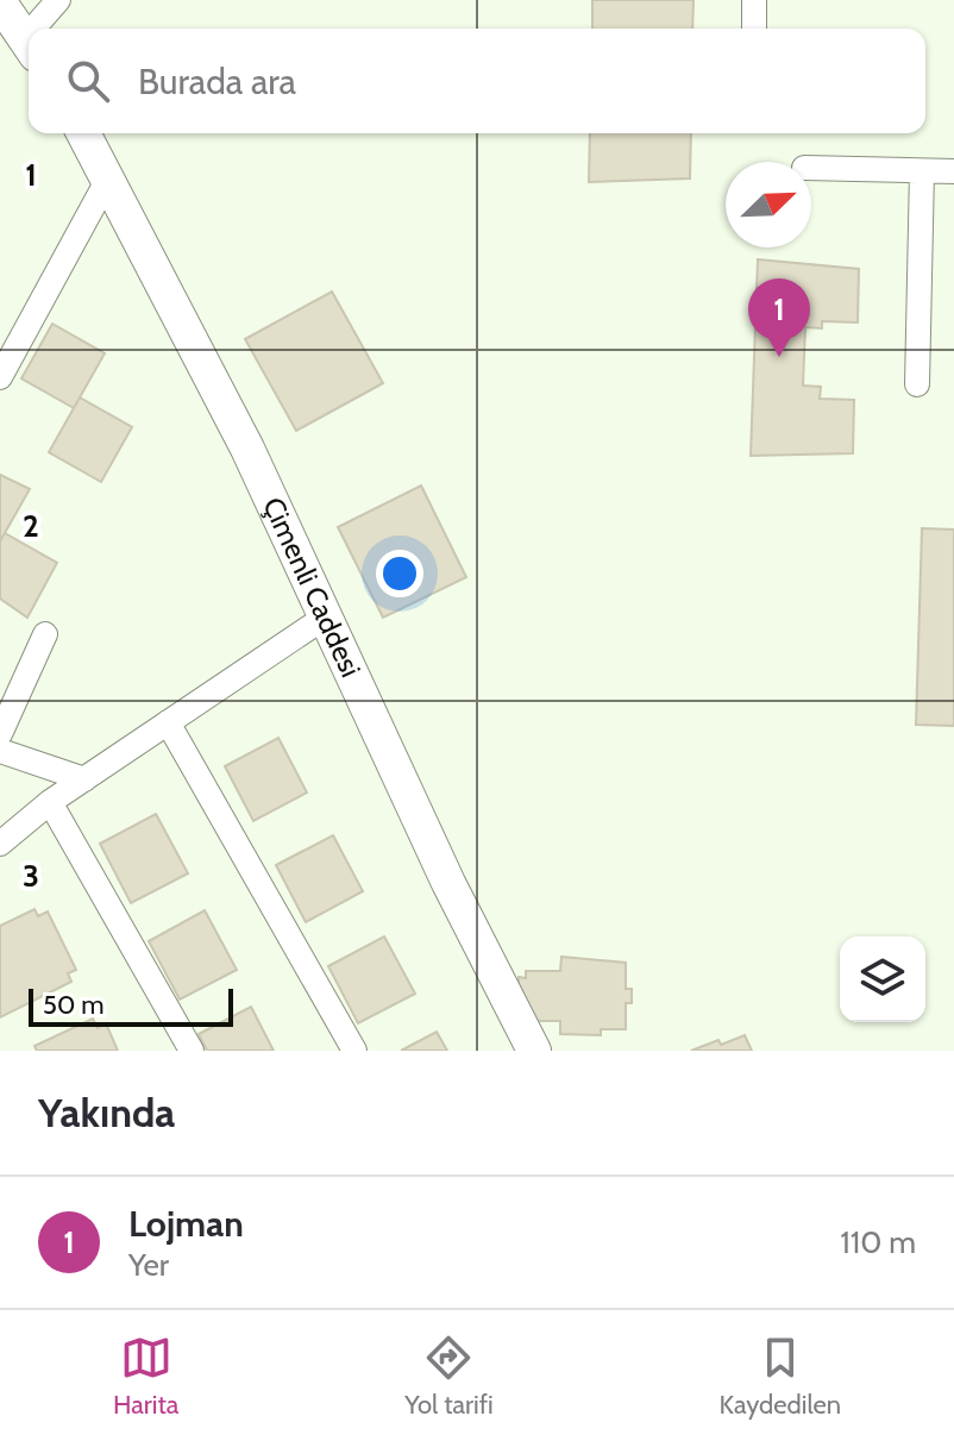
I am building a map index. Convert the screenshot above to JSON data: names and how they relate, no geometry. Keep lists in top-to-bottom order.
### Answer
{
  "streets": {
    "street": ["Çimenli Caddesi"]
  },
  "scale_bar": "50 m",
  "north": "top right",
  "page": {
    "search": "Burada ara",
    "pins": "1",
    "scale": "50 m",
    "heading": "Yakında",
    "list": [
      {
        "mark": "1",
        "name": "Lojman",
        "note": "Yer",
        "value": "110 m"
      }
    ],
    "nav": ["Harita", "Yol tarifi", "Kaydedilen"]
  },
  "grid": {
    "rows": ["1", "2", "3"]
  }
}
